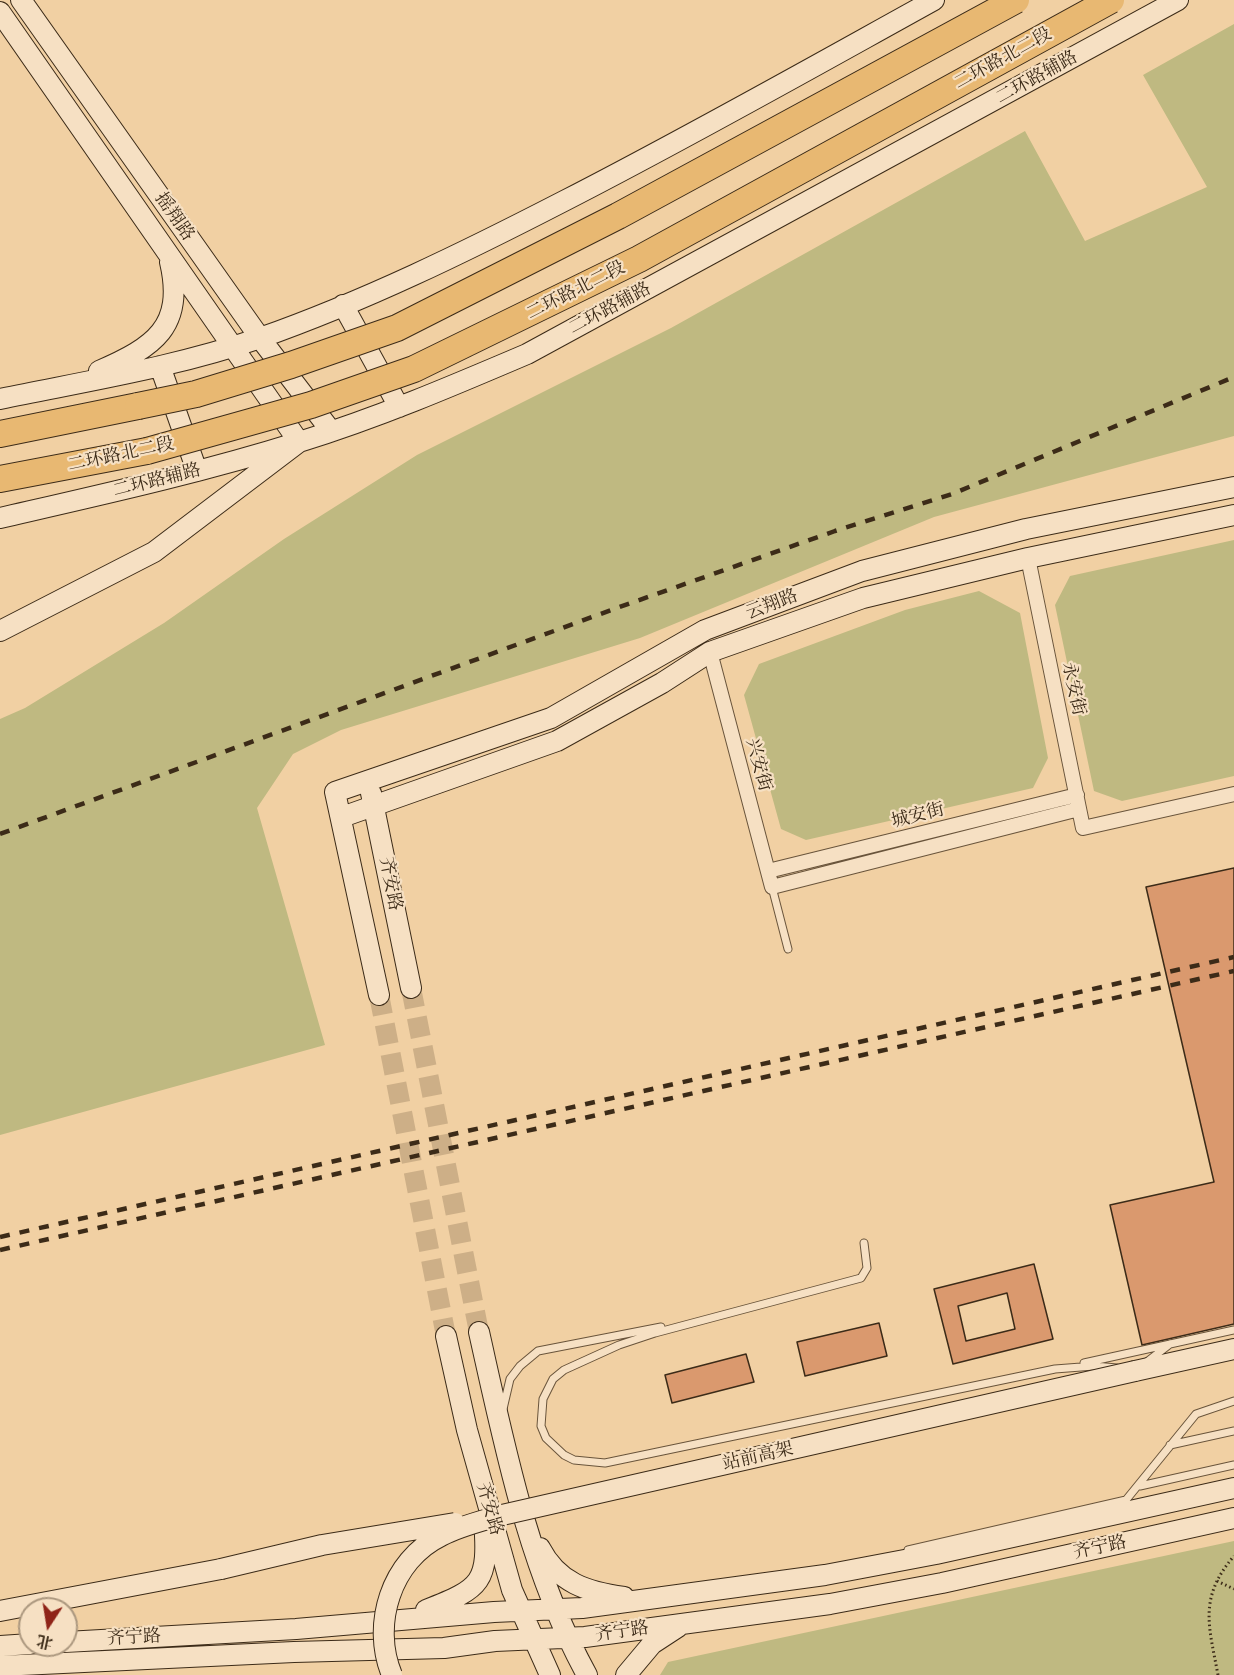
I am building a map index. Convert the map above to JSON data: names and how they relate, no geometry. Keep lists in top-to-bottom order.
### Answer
{
  "streets": {
    "highway": ["二环路北二段"],
    "street": [
      "二环路辅路",
      "摇翔路",
      "云翔路",
      "永安街",
      "兴安街",
      "城安街",
      "齐安路",
      "站前高架",
      "齐宁路"
    ]
  },
  "crossings": [
    ["二环路辅路", "摇翔路"],
    ["云翔路", "永安街"],
    ["云翔路", "兴安街"],
    ["云翔路", "齐安路"],
    ["永安街", "城安街"],
    ["兴安街", "城安街"],
    ["齐安路", "齐宁路"]
  ],
  "north": "bottom"
}
